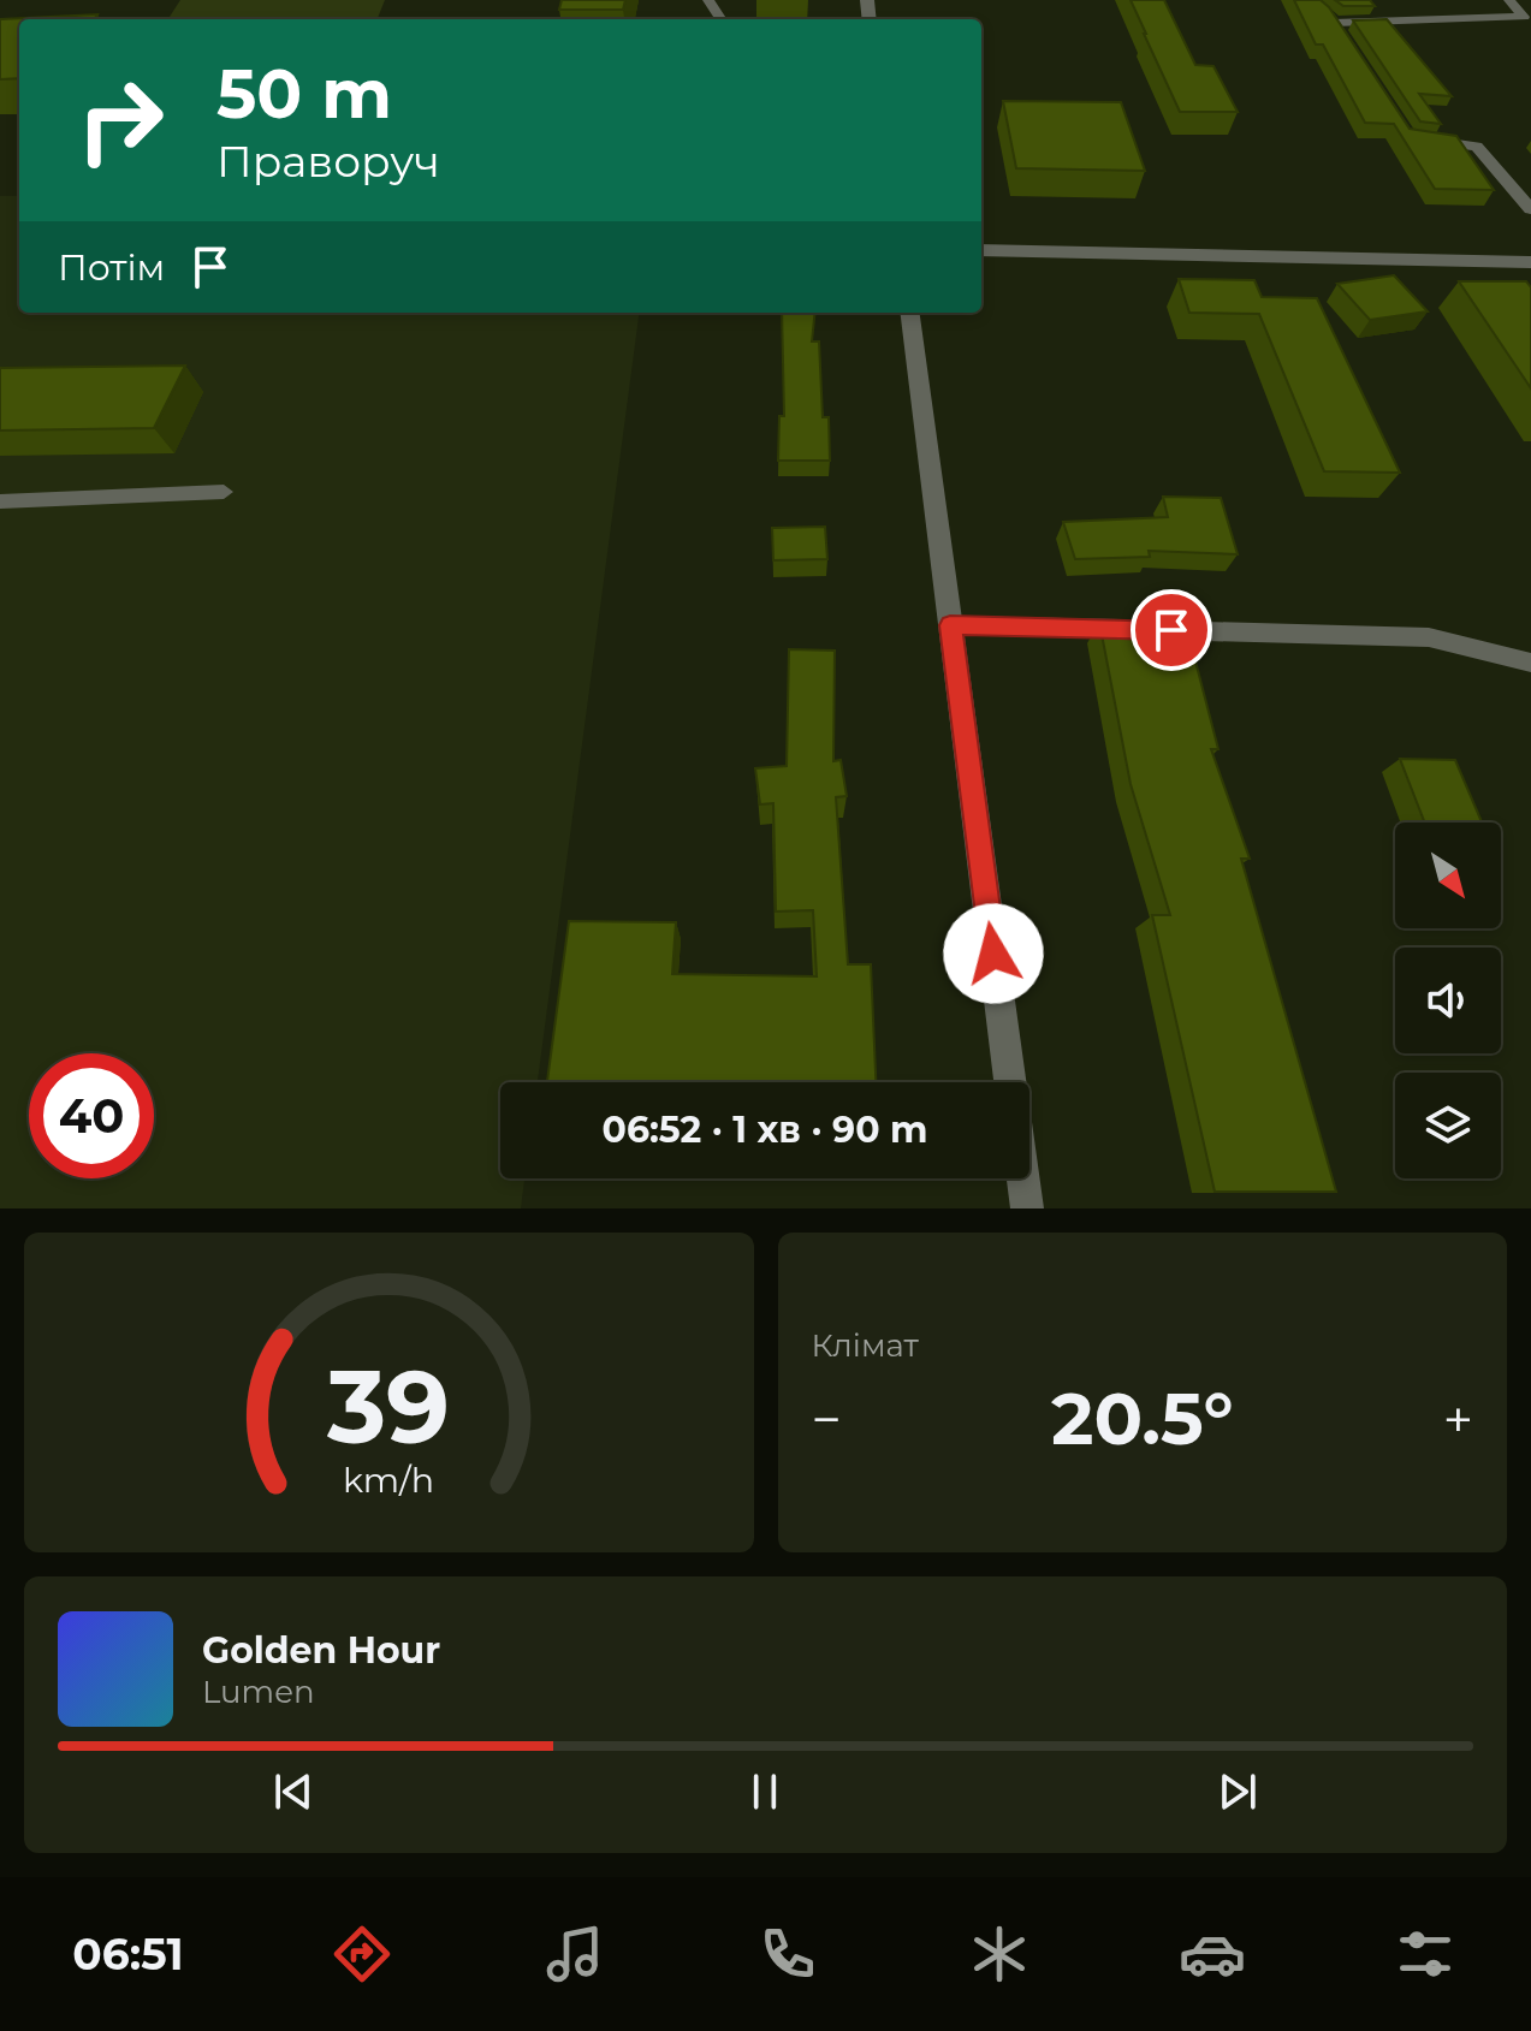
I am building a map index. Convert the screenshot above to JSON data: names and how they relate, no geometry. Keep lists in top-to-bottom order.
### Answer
{
  "north": "bottom right",
  "page": {
    "turn": ["50 m", "Праворуч"],
    "then": "Потім",
    "limit": "40",
    "trip": "06:52 · 1 хв · 90 m",
    "tile": "Клімат",
    "heat": ["−", "20.5°", "+"],
    "song": ["Golden Hour", "Lumen"],
    "tabs": "06:51",
    "gauge": ["39", "km/h"]
  }
}
